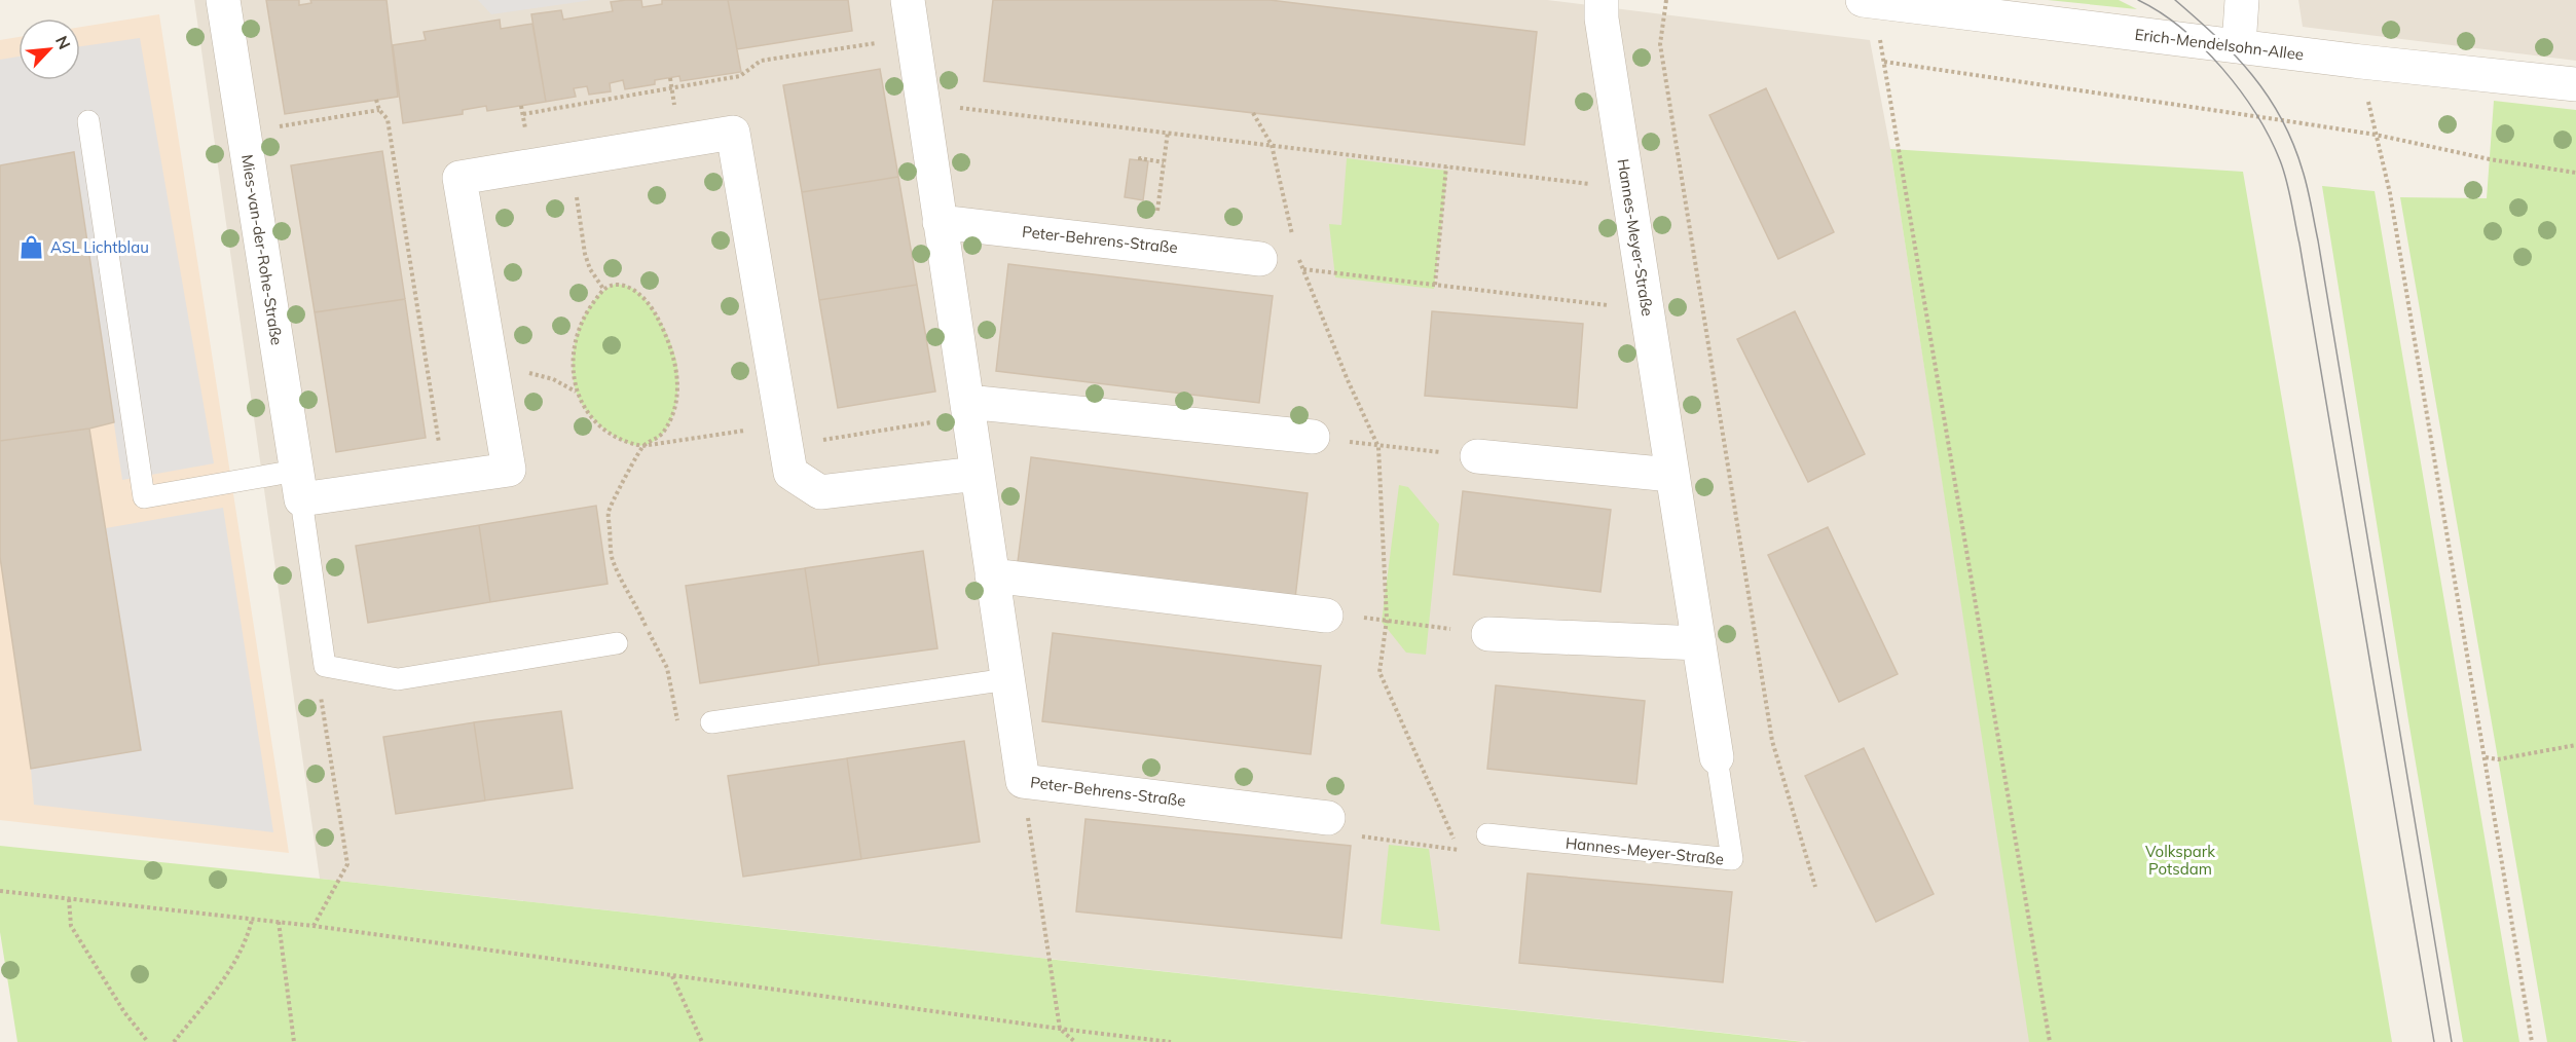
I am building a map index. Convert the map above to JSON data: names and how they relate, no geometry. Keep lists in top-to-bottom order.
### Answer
{
  "streets": {
    "street": [
      "Erich-Mendelsohn-Allee",
      "Hannes-Meyer-Straße",
      "Peter-Behrens-Straße",
      "Mies-van-der-Rohe-Straße"
    ]
  },
  "parks": ["Volkspark Potsdam"],
  "places": {
    "shop": ["ASL Lichtblau"]
  },
  "north": "top right"
}
